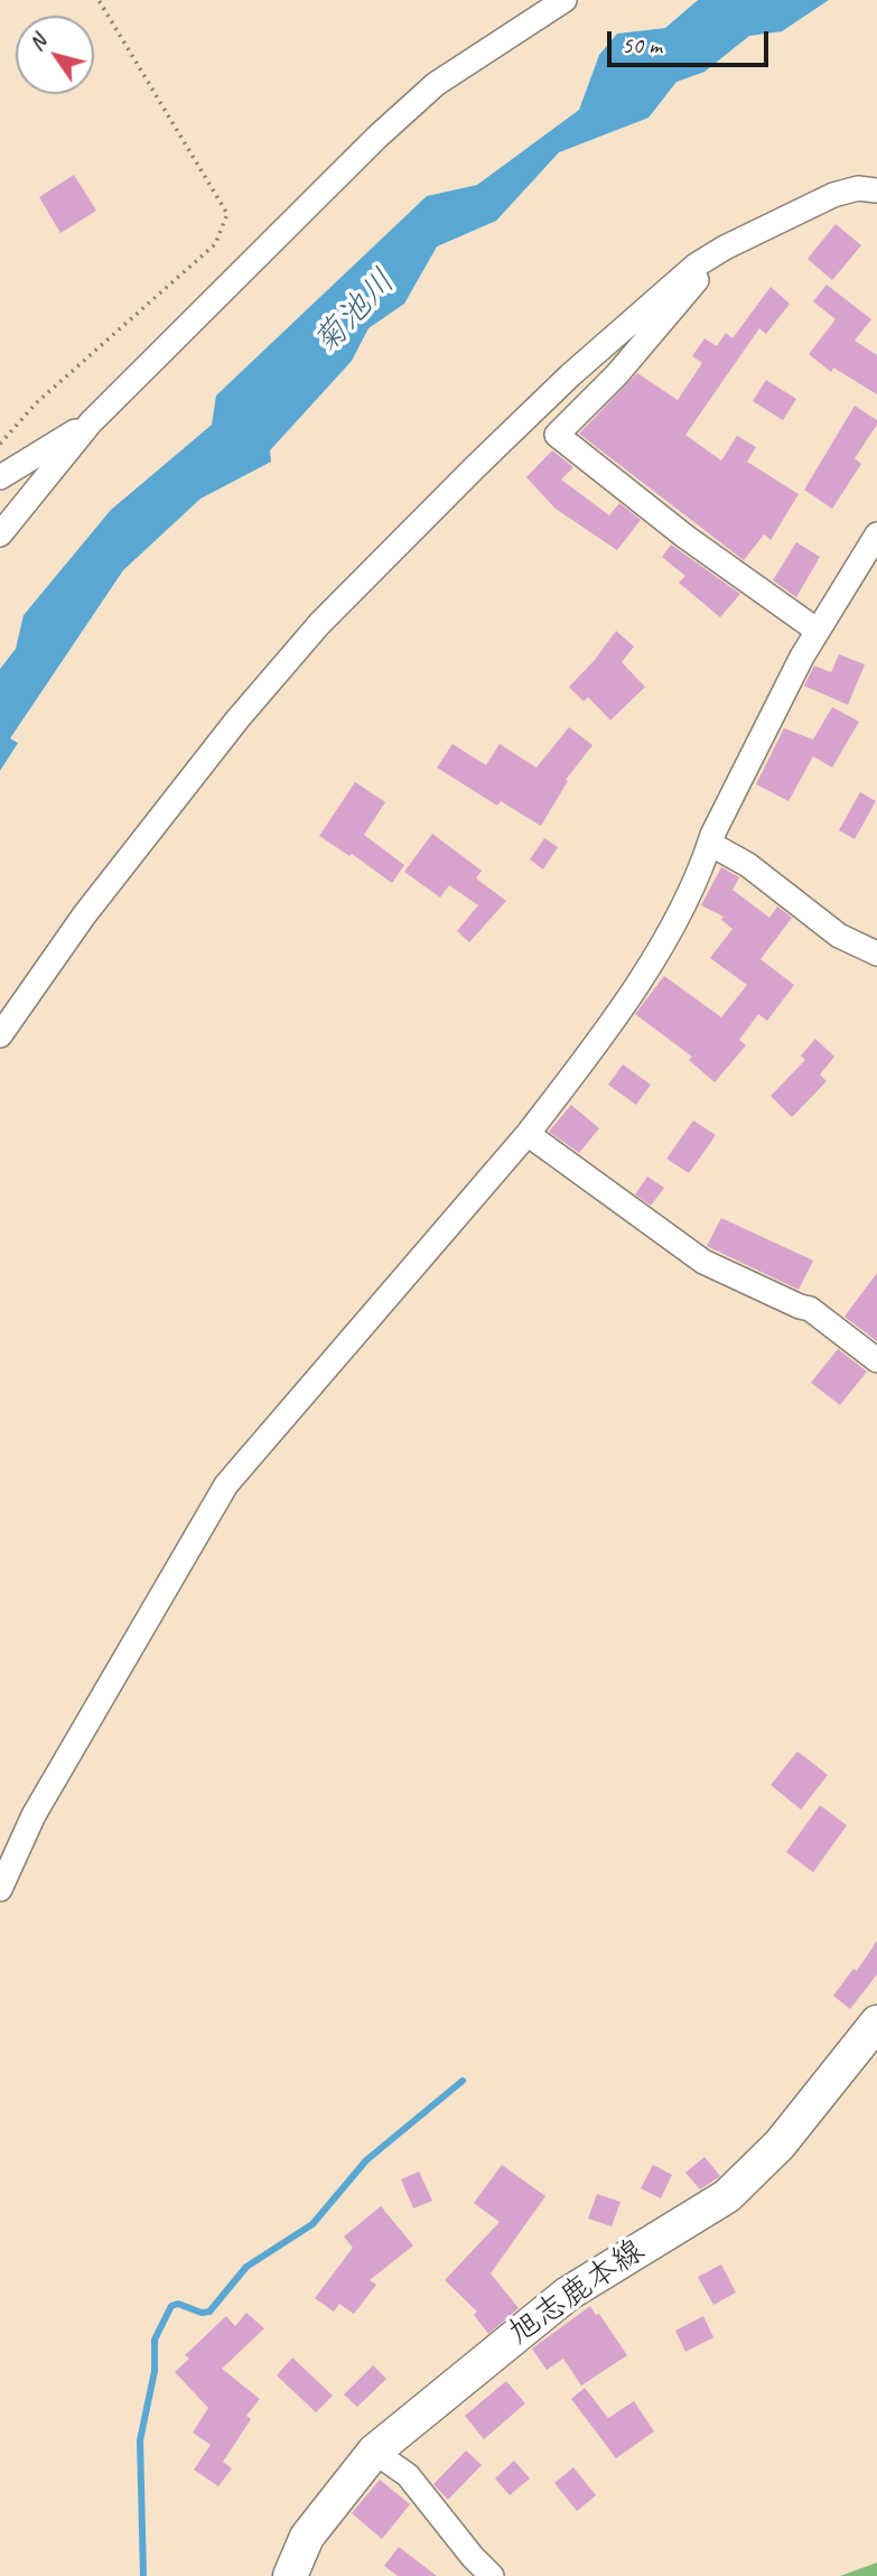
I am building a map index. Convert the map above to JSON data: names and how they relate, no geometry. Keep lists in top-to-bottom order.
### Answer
{
  "streets": {
    "main road": ["旭志鹿本線"]
  },
  "water": ["菊池川"],
  "scale_bar": "50 m",
  "north": "top left"
}
